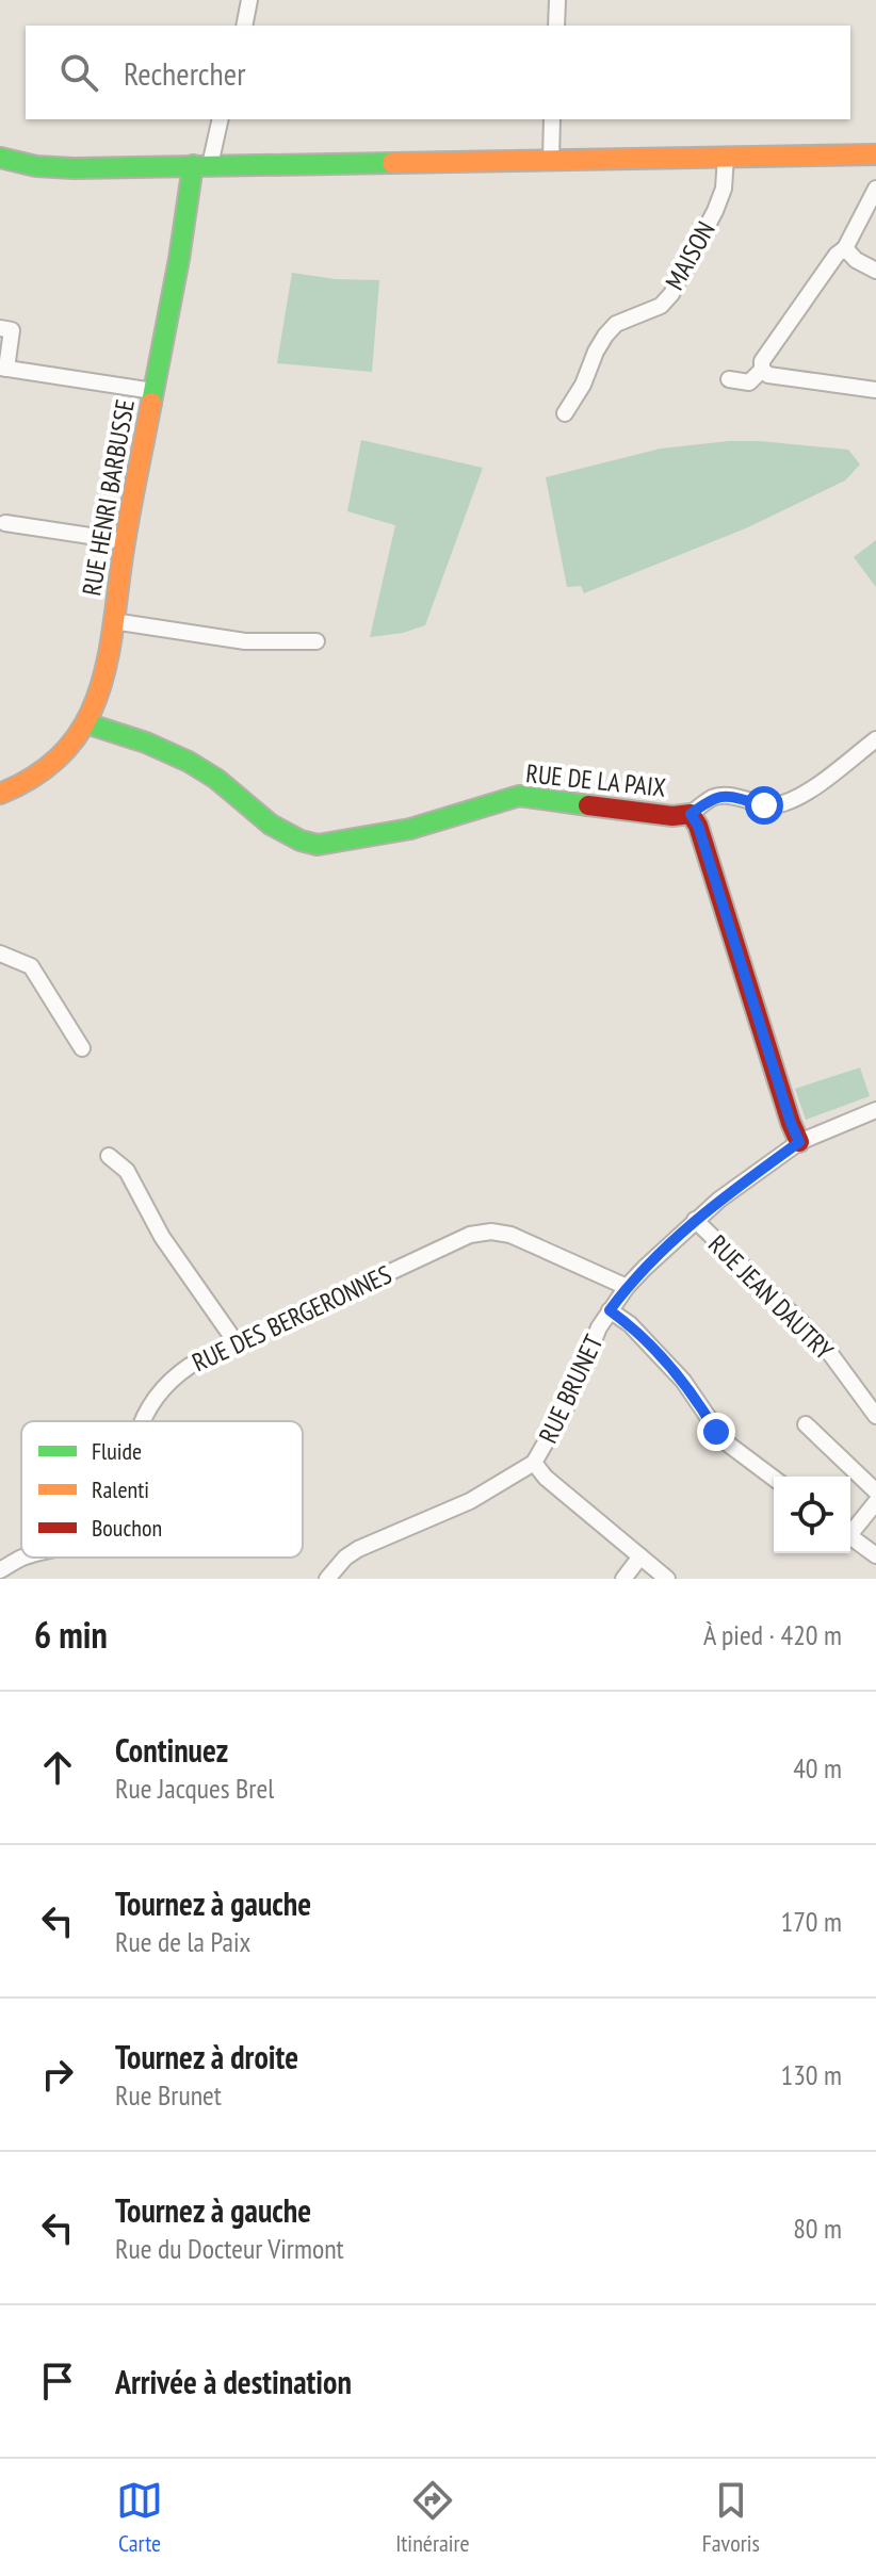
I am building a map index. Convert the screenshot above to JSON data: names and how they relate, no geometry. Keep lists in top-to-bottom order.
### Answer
{
  "streets": {
    "street": [
      "MAISON",
      "RUE HENRI BARBUSSE",
      "RUE DE LA PAIX",
      "RUE JEAN DAUTRY",
      "RUE DES BERGERONNES",
      "RUE BRUNET"
    ]
  },
  "crossings": [
    ["RUE HENRI BARBUSSE", "RUE DE LA PAIX"],
    ["RUE DE LA PAIX", "RUE BRUNET"],
    ["RUE JEAN DAUTRY", "RUE BRUNET"],
    ["RUE DES BERGERONNES", "RUE BRUNET"]
  ],
  "legend": ["Fluide", "Ralenti", "Bouchon"],
  "page": {
    "search": "Rechercher",
    "heading": ["6 min", "À pied · 420 m"],
    "list": [
      ["Continuez", "Rue Jacques Brel", "40 m"],
      ["Tournez à gauche", "Rue de la Paix", "170 m"],
      ["Tournez à droite", "Rue Brunet", "130 m"],
      ["Tournez à gauche", "Rue du Docteur Virmont", "80 m"],
      "Arrivée à destination"
    ],
    "nav": ["Carte", "Itinéraire", "Favoris"]
  }
}
